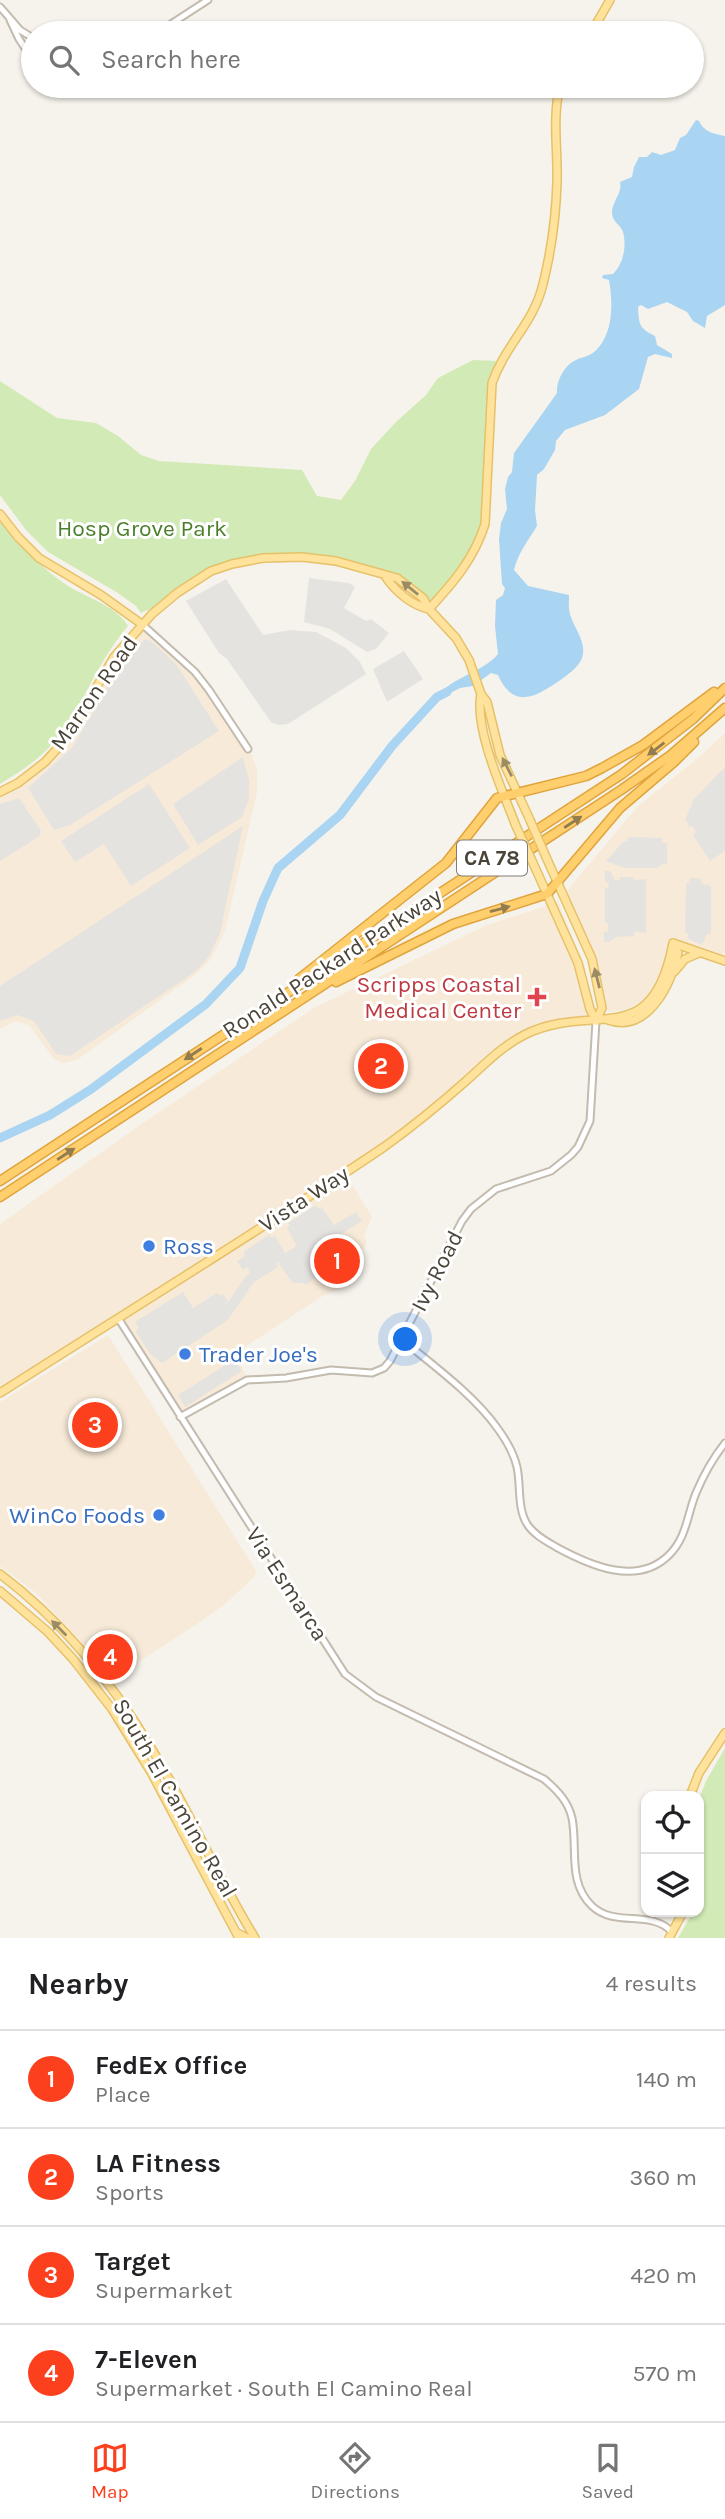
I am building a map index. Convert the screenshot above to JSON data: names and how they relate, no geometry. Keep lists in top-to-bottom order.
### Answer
{
  "streets": {
    "highway": ["CA 78", "Ronald Packard Parkway"],
    "main road": ["Marron Road", "Vista Way", "South El Camino Real"],
    "street": ["Ivy Road", "Via Esmarca"]
  },
  "crossings": [
    ["Vista Way", "Ivy Road"],
    ["Vista Way", "Via Esmarca"],
    ["Ivy Road", "Via Esmarca"]
  ],
  "parks": ["Hosp Grove Park"],
  "places": {
    "health": ["Scripps Coastal Medical Center"],
    "other": ["Ross", "Trader Joe's", "WinCo Foods"]
  },
  "page": {
    "search": "Search here",
    "pins": [
      "2",
      "1",
      "3",
      "4"
    ],
    "heading": ["Nearby", "4 results"],
    "list": [
      {
        "mark": "1",
        "name": "FedEx Office",
        "note": "Place",
        "value": "140 m"
      },
      {
        "mark": "2",
        "name": "LA Fitness",
        "note": "Sports",
        "value": "360 m"
      },
      {
        "mark": "3",
        "name": "Target",
        "note": "Supermarket",
        "value": "420 m"
      },
      {
        "mark": "4",
        "name": "7-Eleven",
        "note": "Supermarket · South El Camino Real",
        "value": "570 m"
      }
    ],
    "nav": ["Map", "Directions", "Saved"]
  }
}
